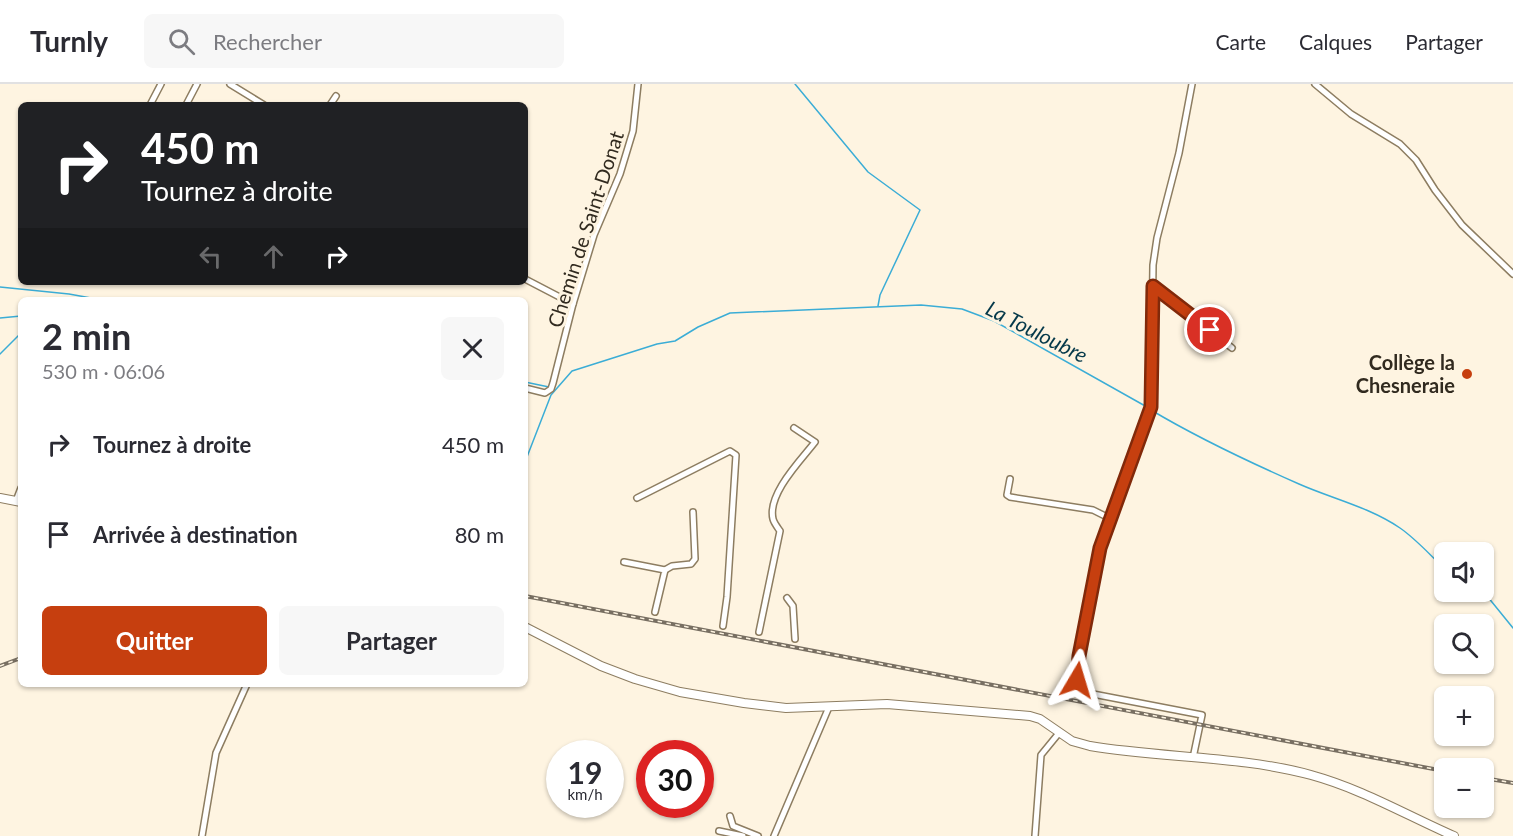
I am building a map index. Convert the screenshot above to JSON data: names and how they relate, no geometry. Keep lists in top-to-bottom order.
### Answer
{
  "streets": {
    "street": ["Chemin de Saint-Donat"]
  },
  "water": ["La Touloubre"],
  "places": ["Collège la Chesneraie"],
  "page": {
    "header": "Turnly",
    "search": "Rechercher",
    "nav": ["Carte", "Calques", "Partager"],
    "turn": ["450 m", "Tournez à droite"],
    "heading": ["2 min", "530 m · 06:06"],
    "list": [
      {
        "name": "Tournez à droite",
        "value": "450 m"
      },
      {
        "name": "Arrivée à destination",
        "value": "80 m"
      }
    ],
    "map_buttons": ["+", "−"],
    "buttons": ["Quitter", "Partager"],
    "speed": "19 km/h",
    "limit": "30"
  }
}
